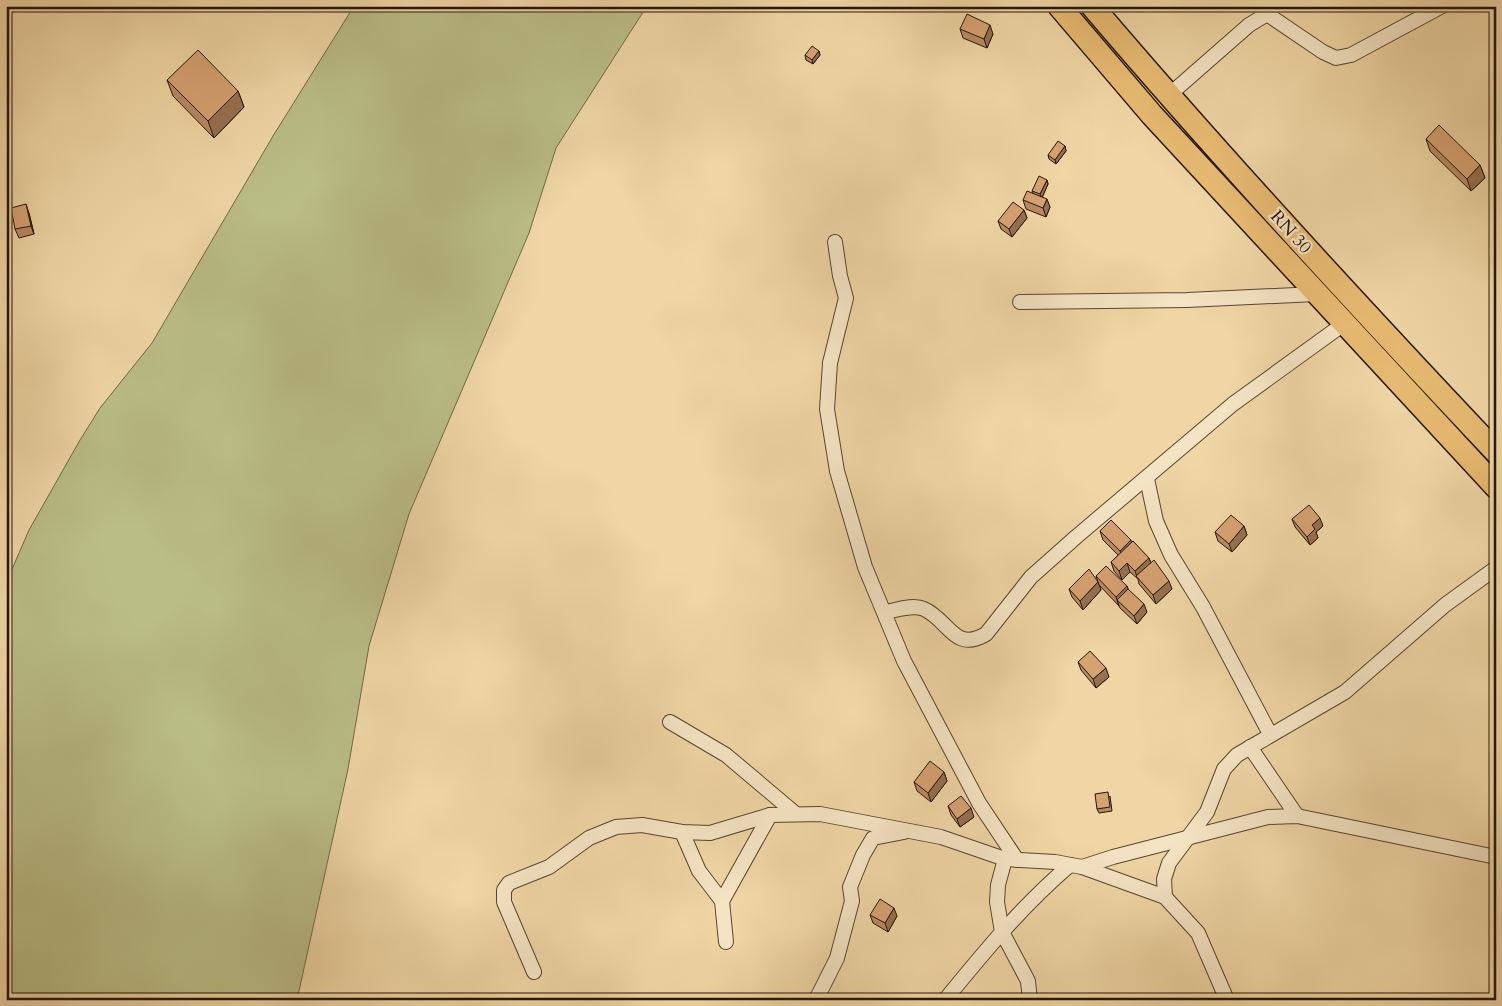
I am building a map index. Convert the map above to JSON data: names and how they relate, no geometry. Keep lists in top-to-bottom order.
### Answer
{
  "streets": {
    "main road": ["RN 30"]
  }
}
